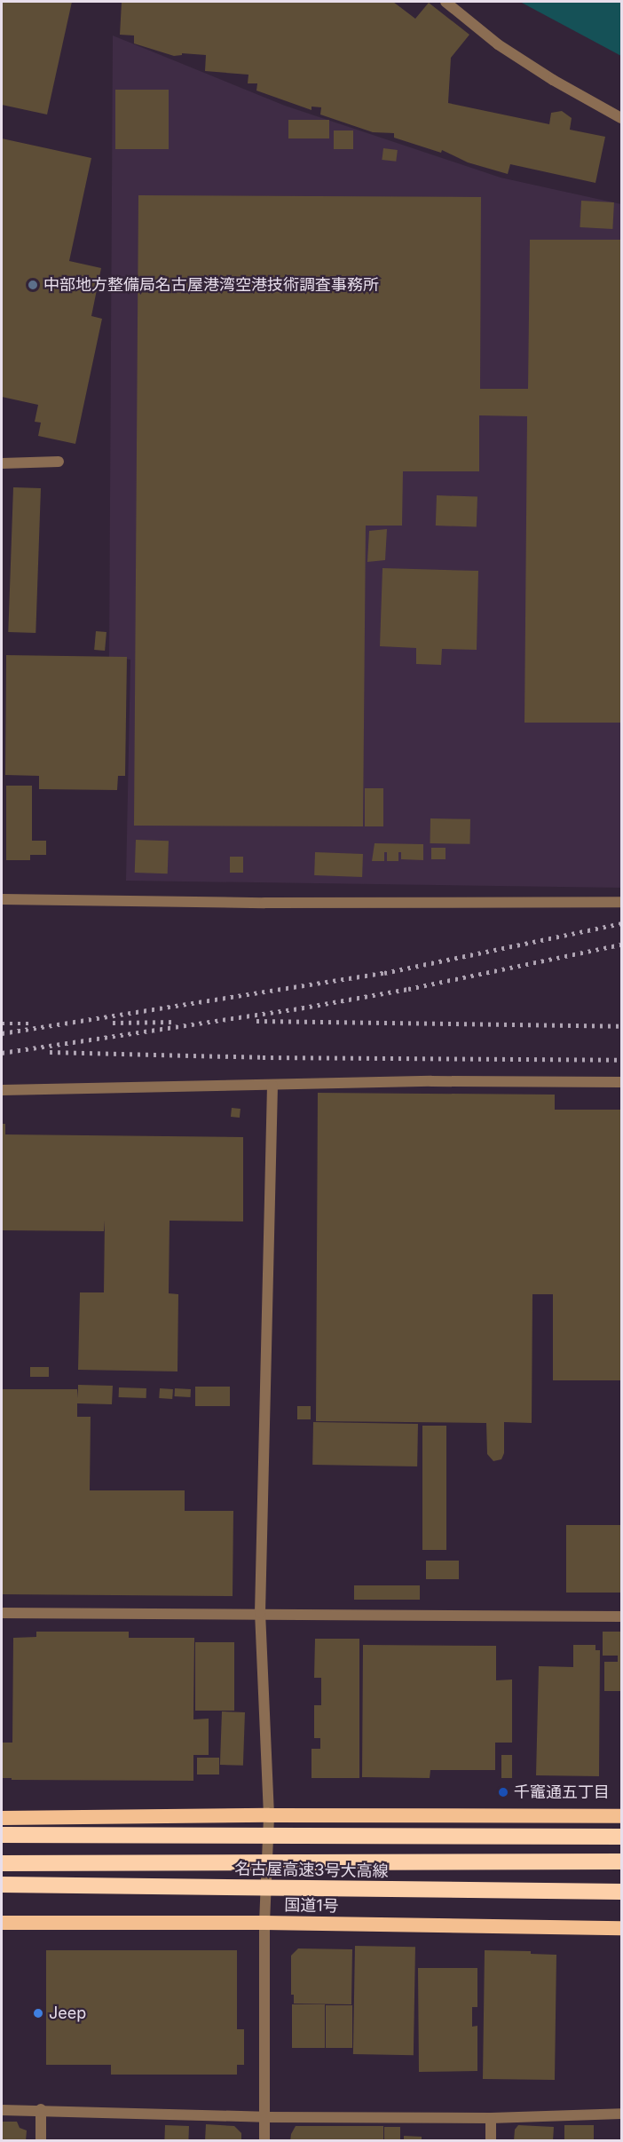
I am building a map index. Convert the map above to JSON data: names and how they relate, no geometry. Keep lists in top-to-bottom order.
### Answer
{
  "streets": {
    "highway": ["名古屋高速3号大高線", "国道1号"]
  },
  "places": ["中部地方整備局名古屋港湾空港技術調査事務所", "千竈通五丁目", "Jeep"]
}
